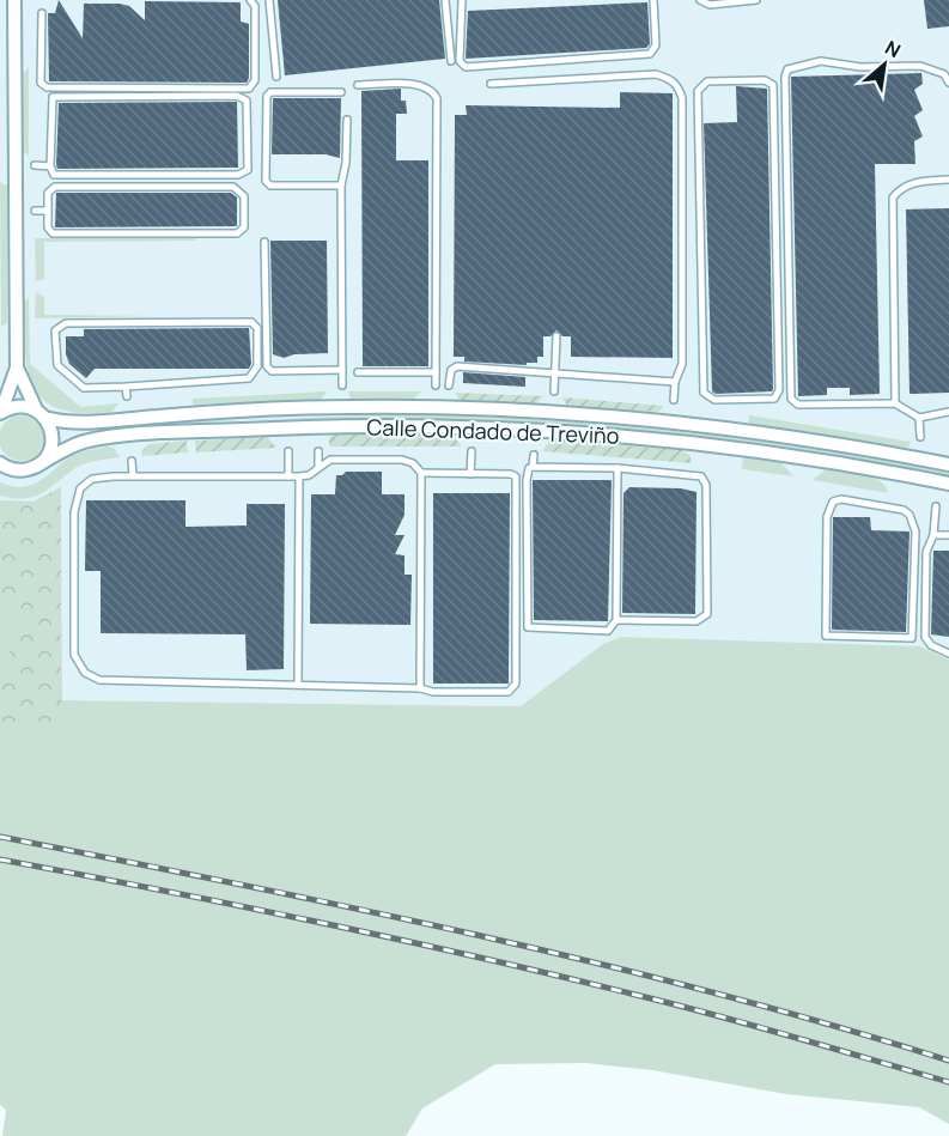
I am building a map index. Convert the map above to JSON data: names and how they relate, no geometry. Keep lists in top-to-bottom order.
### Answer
{
  "streets": {
    "street": ["Calle Condado de Treviño"]
  },
  "north": "top right"
}
